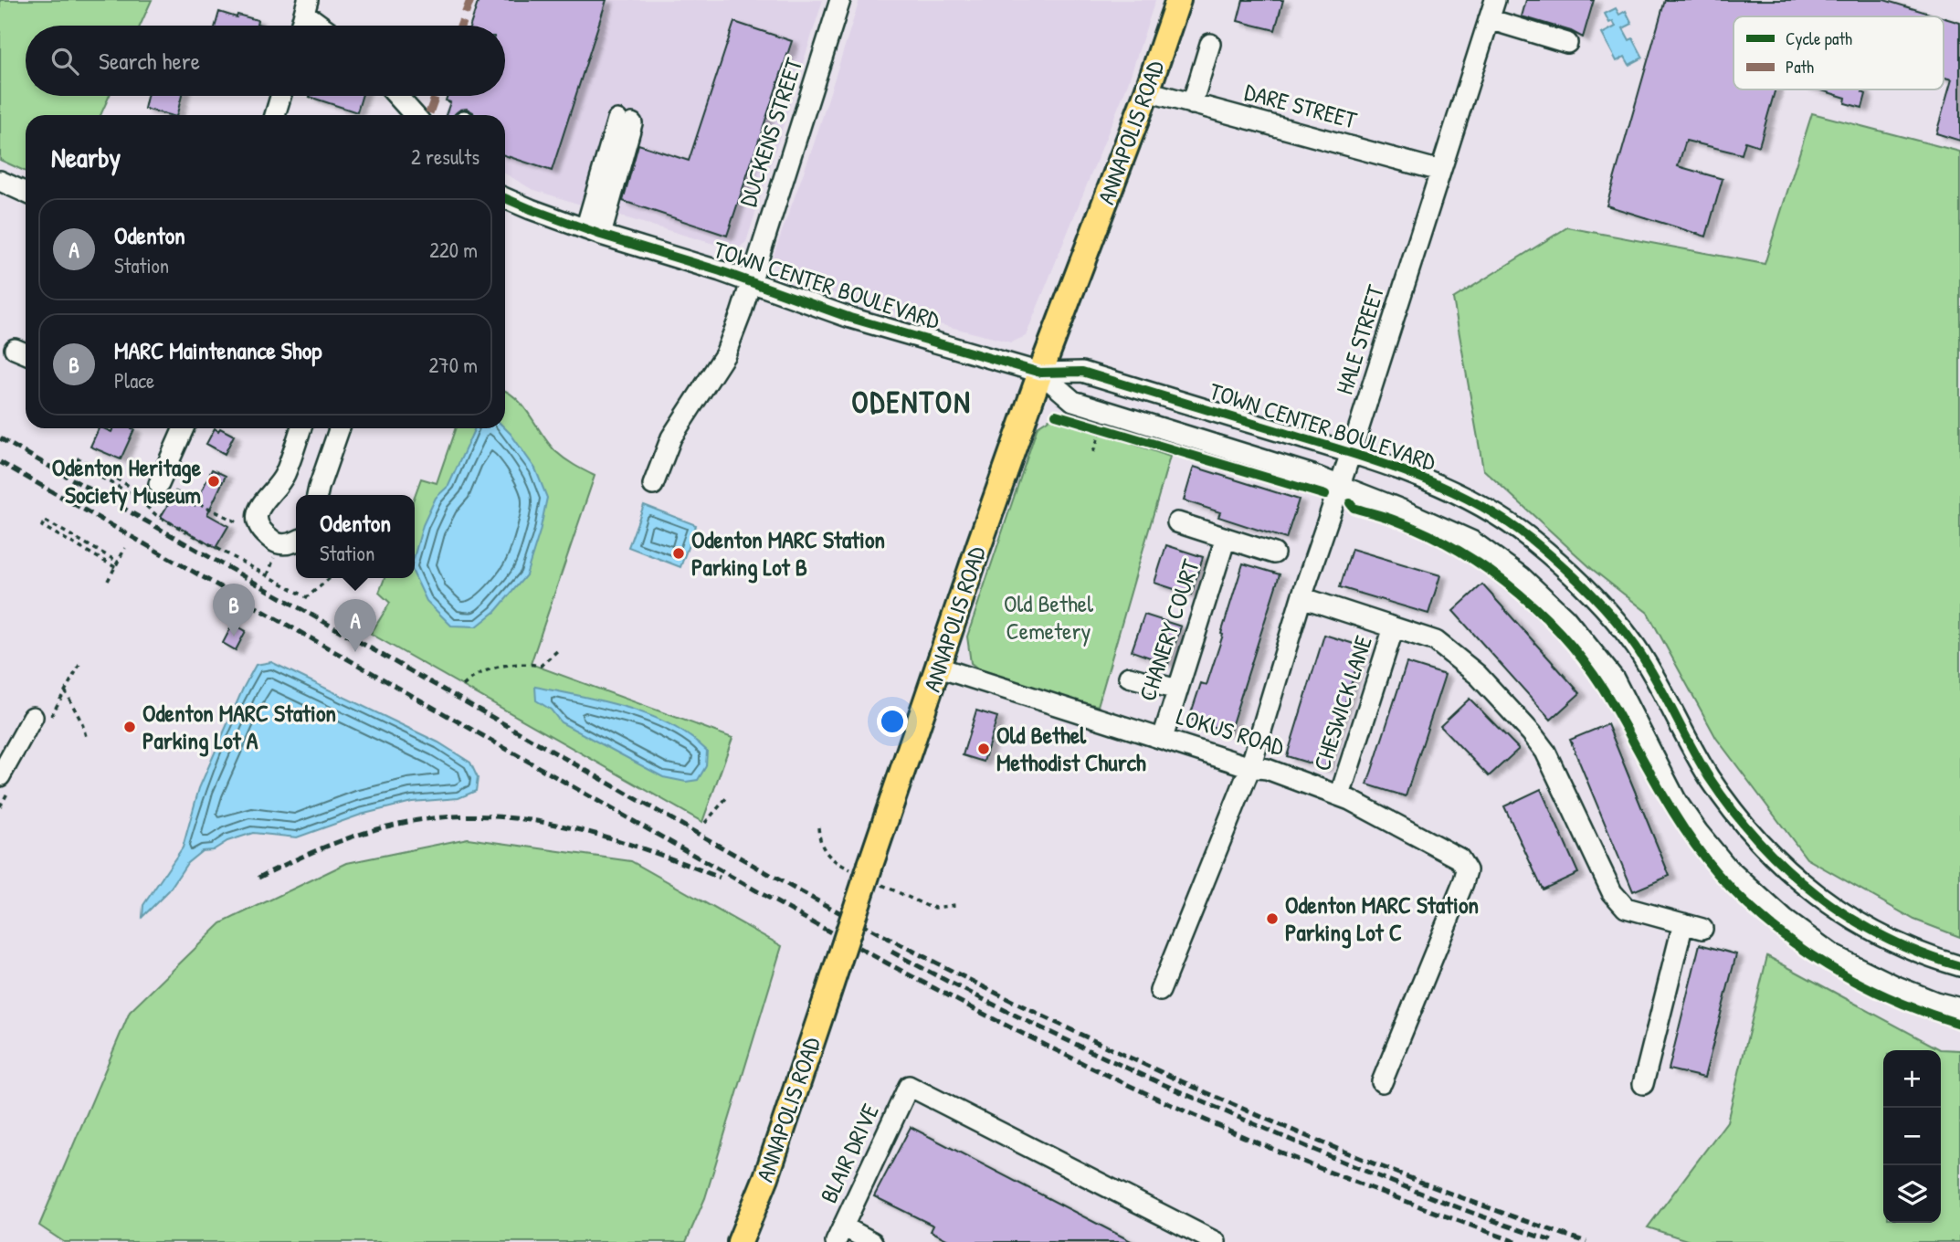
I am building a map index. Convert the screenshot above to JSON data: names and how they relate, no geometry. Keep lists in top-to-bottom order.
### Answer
{
  "streets": {
    "main road": ["ANNAPOLIS ROAD"],
    "street": [
      "DARE STREET",
      "DUCKENS STREET",
      "TOWN CENTER BOULEVARD",
      "HALE STREET",
      "CHANERY COURT",
      "CHESWICK LANE",
      "LOKUS ROAD",
      "BLAIR DRIVE"
    ]
  },
  "crossings": [
    ["DARE STREET", "ANNAPOLIS ROAD"],
    ["DARE STREET", "HALE STREET"],
    ["DUCKENS STREET", "TOWN CENTER BOULEVARD"],
    ["ANNAPOLIS ROAD", "TOWN CENTER BOULEVARD"],
    ["ANNAPOLIS ROAD", "LOKUS ROAD"],
    ["TOWN CENTER BOULEVARD", "HALE STREET"],
    ["HALE STREET", "LOKUS ROAD"],
    ["CHANERY COURT", "LOKUS ROAD"],
    ["CHESWICK LANE", "LOKUS ROAD"]
  ],
  "districts": ["ODENTON"],
  "parks": ["Old Bethel Cemetery"],
  "places": [
    "Odenton Heritage Society Museum",
    "Odenton MARC Station Parking Lot B",
    "Odenton MARC Station Parking Lot A",
    "Old Bethel Methodist Church",
    "Odenton MARC Station Parking Lot C"
  ],
  "legend": ["Cycle path", "Path"],
  "page": {
    "search": "Search here",
    "heading": ["Nearby", "2 results"],
    "list": [
      {
        "mark": "A",
        "name": "Odenton",
        "note": "Station",
        "value": "220 m"
      },
      {
        "mark": "B",
        "name": "MARC Maintenance Shop",
        "note": "Place",
        "value": "270 m"
      }
    ],
    "popup": ["Odenton", "Station"],
    "pins": ["B", "A"],
    "map_buttons": ["+", "−"]
  }
}
